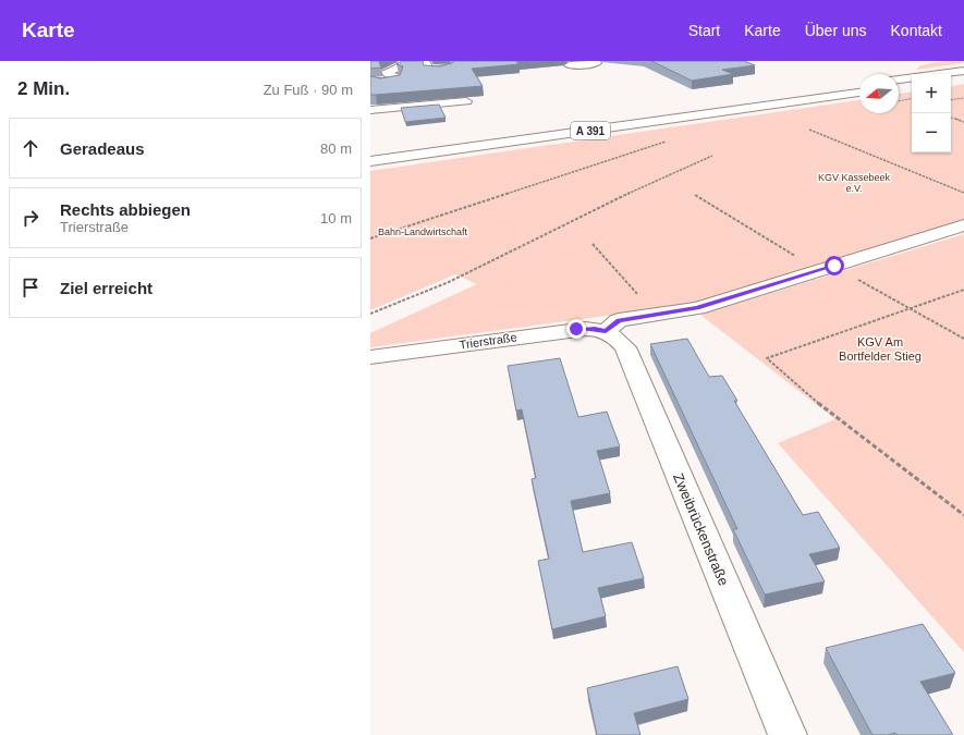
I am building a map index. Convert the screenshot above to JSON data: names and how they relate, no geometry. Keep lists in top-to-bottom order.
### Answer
{
  "streets": {
    "main road": ["A 391", "Trierstraße", "Zweibrückenstraße"]
  },
  "crossings": [
    ["Trierstraße", "Zweibrückenstraße"]
  ],
  "parks": ["KGV Kassebeek e.V.", "Bahn-Landwirtschaft", "KGV Am Bortfelder Stieg"],
  "north": "left",
  "page": {
    "header": "Karte",
    "nav": [
      "Start",
      "Karte",
      "Über uns",
      "Kontakt"
    ],
    "heading": ["2 Min.", "Zu Fuß · 90 m"],
    "map_buttons": ["+", "−"],
    "list": [
      ["Geradeaus", "80 m"],
      ["Rechts abbiegen", "Trierstraße", "10 m"],
      "Ziel erreicht"
    ]
  }
}
